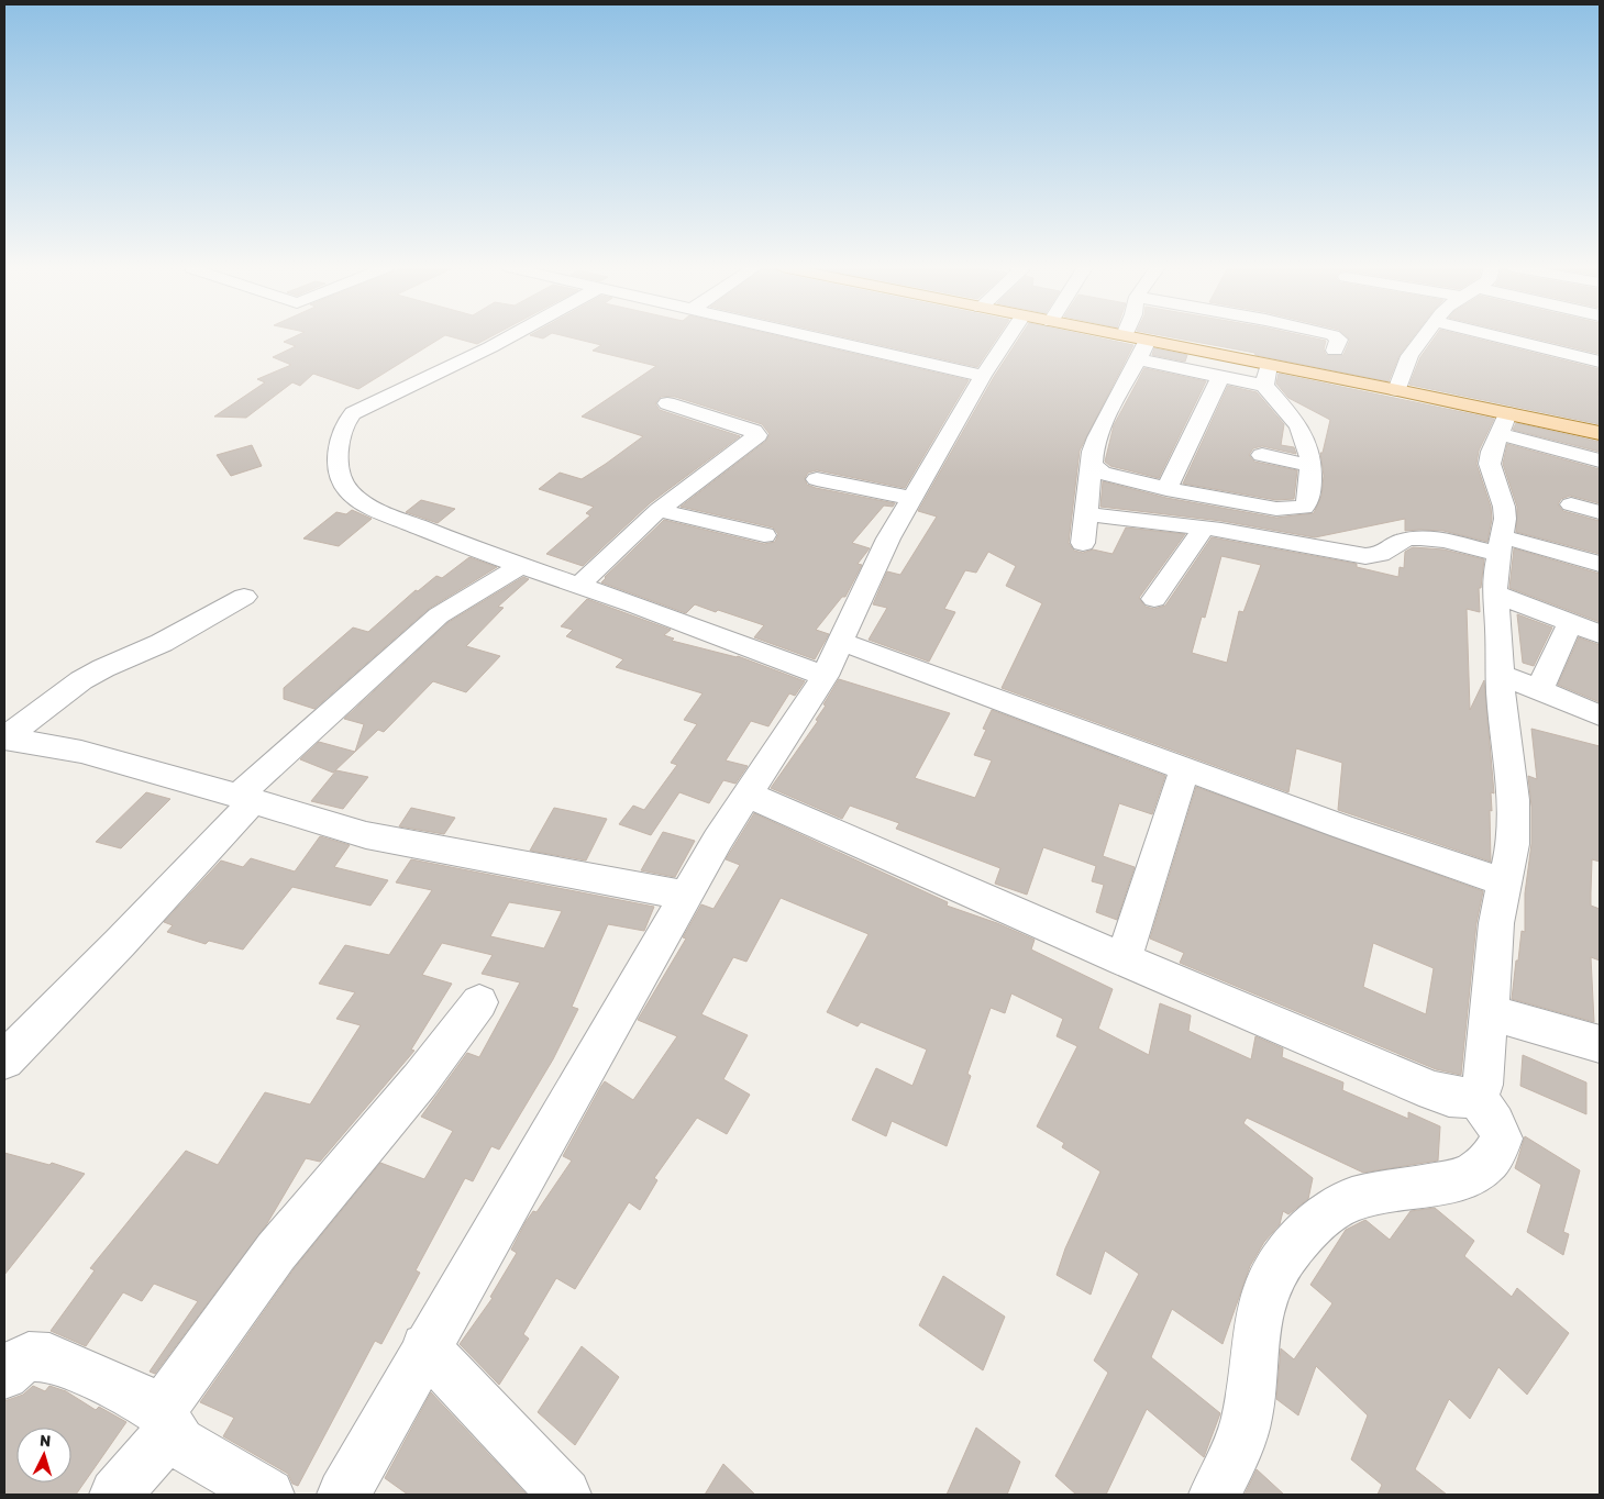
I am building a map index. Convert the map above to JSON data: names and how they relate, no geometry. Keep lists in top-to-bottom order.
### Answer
{
  "north": "top"
}
